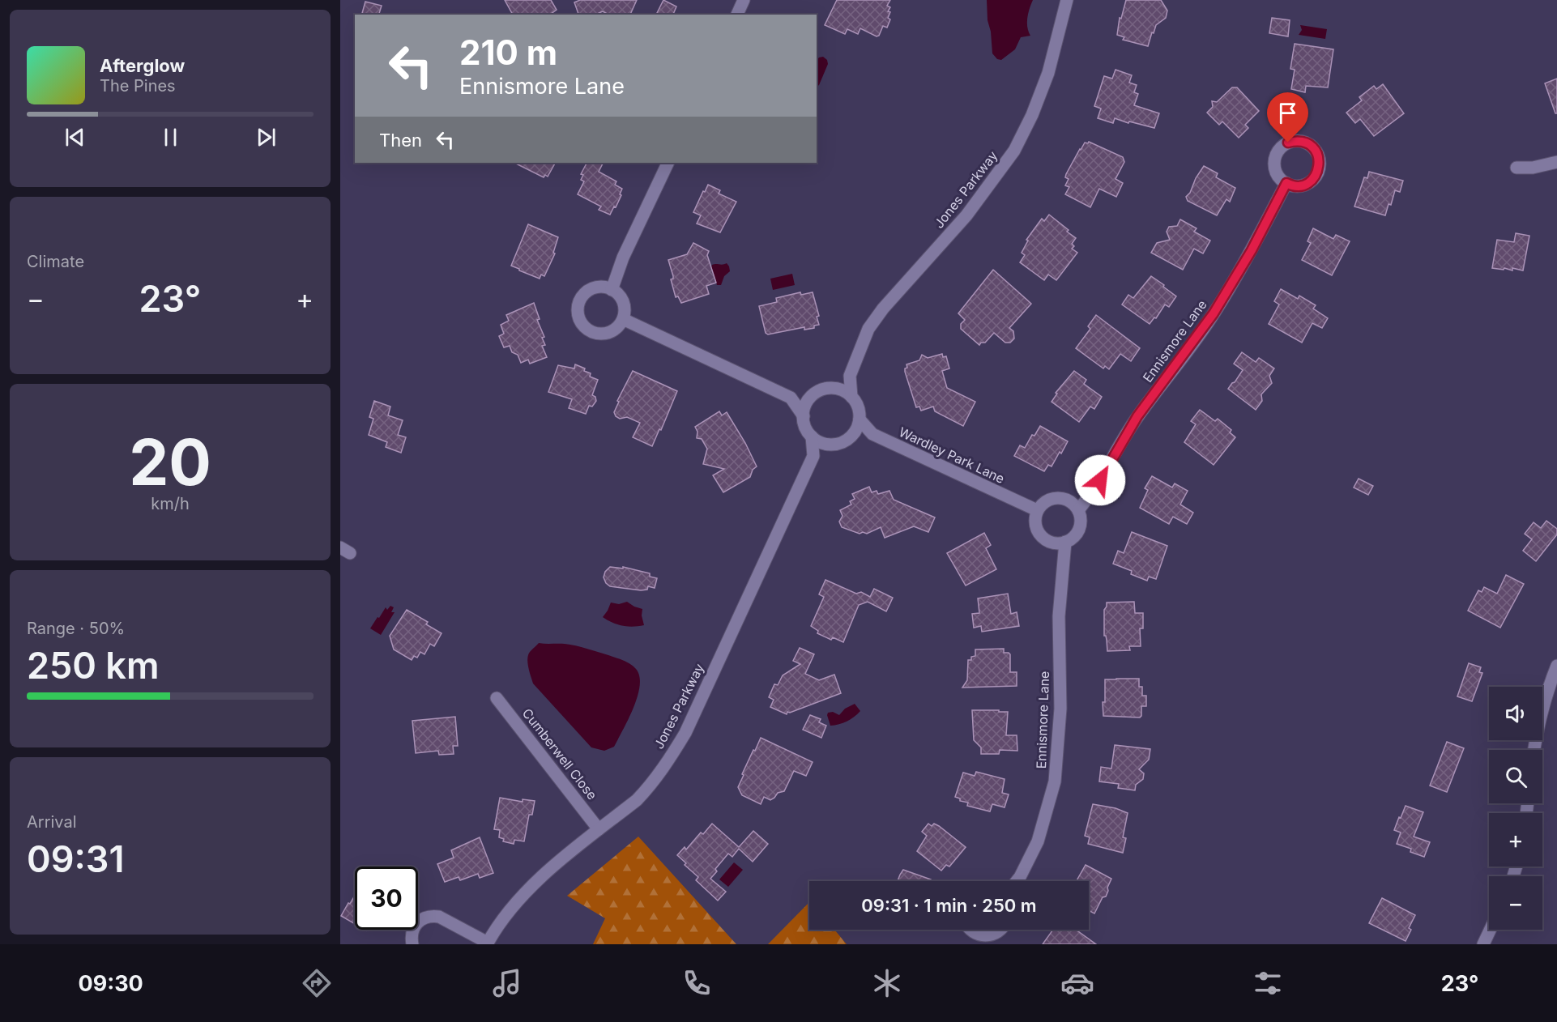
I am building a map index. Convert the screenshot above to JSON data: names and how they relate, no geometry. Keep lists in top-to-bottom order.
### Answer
{
  "streets": {
    "street": [
      "Jones Parkway",
      "Ennismore Lane",
      "Wardley Park Lane",
      "Cumberwell Close"
    ]
  },
  "crossings": [
    ["Jones Parkway", "Wardley Park Lane"],
    ["Jones Parkway", "Cumberwell Close"],
    ["Ennismore Lane", "Wardley Park Lane"]
  ],
  "page": {
    "turn": ["210 m", "Ennismore Lane"],
    "song": ["Afterglow", "The Pines"],
    "then": "Then",
    "tile": [
      "Climate",
      ["20", "km/h"],
      ["Range · 50%", "250 km"],
      ["Arrival", "09:31"]
    ],
    "heat": ["−", "23°", "+"],
    "map_buttons": ["+", "−"],
    "limit": "30",
    "trip": "09:31 · 1 min · 250 m",
    "tabs": ["09:30", "23°"]
  }
}
